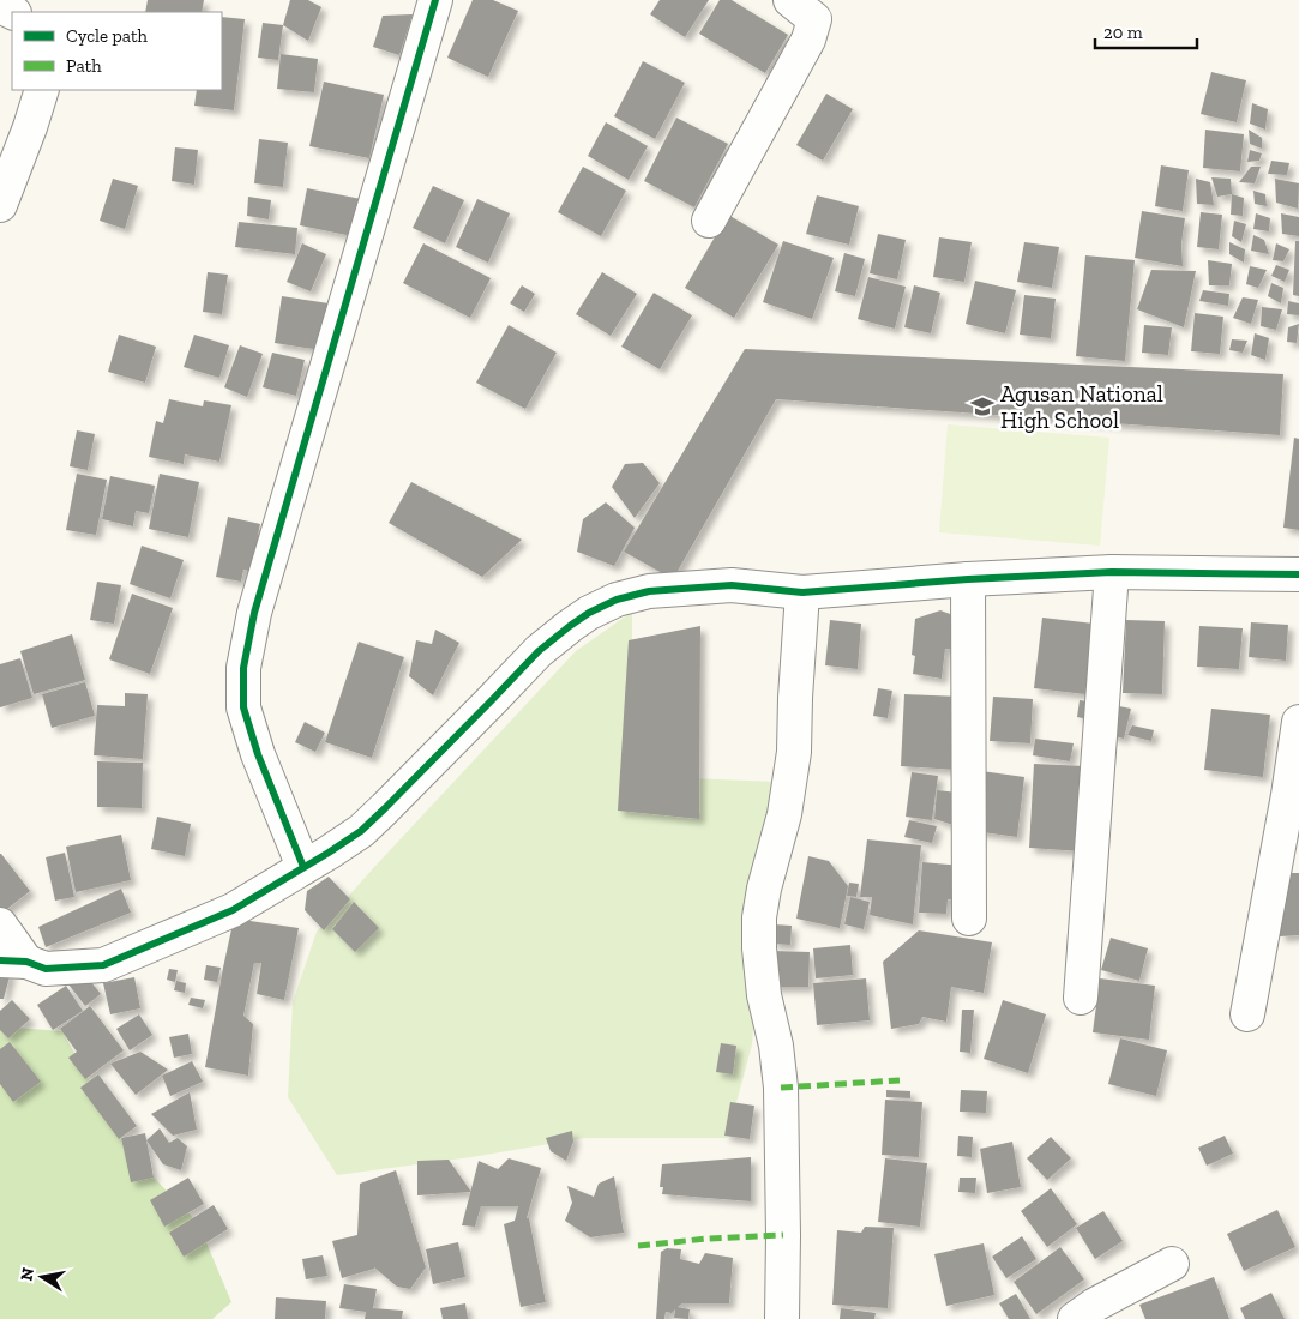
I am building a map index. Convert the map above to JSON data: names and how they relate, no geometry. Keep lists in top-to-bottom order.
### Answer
{
  "places": {
    "school or university": ["Agusan National High School"]
  },
  "legend": ["Cycle path", "Path"],
  "scale_bar": "20 m",
  "north": "left"
}
